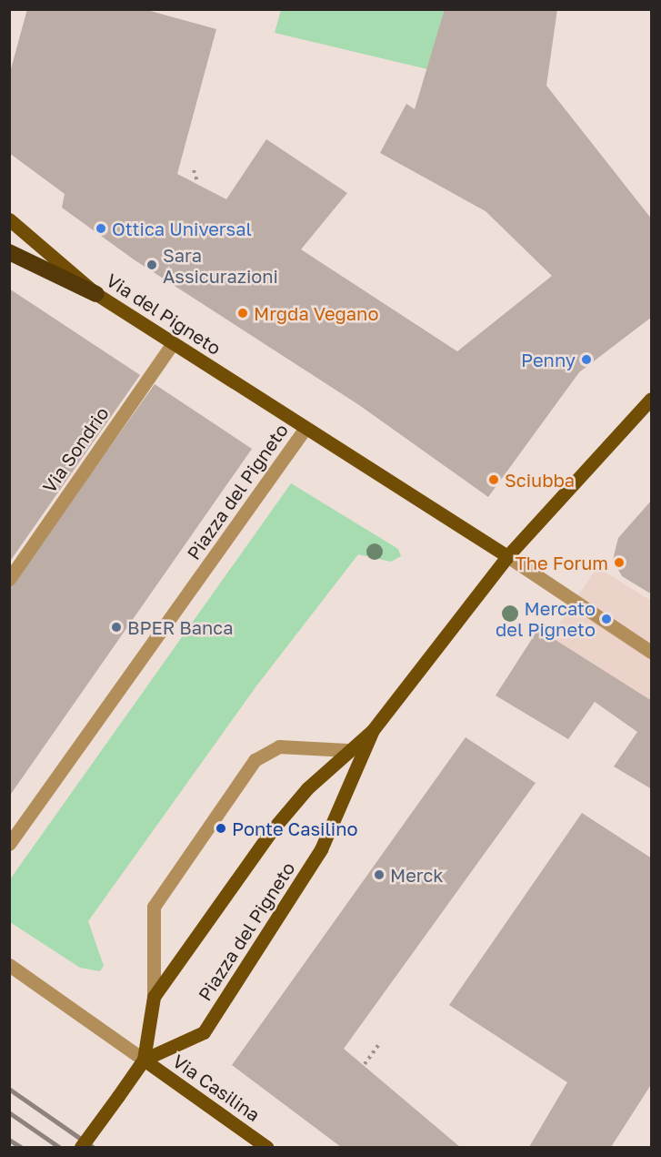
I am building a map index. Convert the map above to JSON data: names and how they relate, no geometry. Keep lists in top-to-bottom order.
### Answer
{
  "streets": {
    "main road": ["Via del Pigneto", "Piazza del Pigneto", "Via Casilina"],
    "street": ["Via Sondrio"]
  },
  "crossings": [
    ["Via del Pigneto", "Via Sondrio"],
    ["Via del Pigneto", "Piazza del Pigneto"],
    ["Piazza del Pigneto", "Via Casilina"]
  ],
  "places": [
    "Ottica Universal",
    "Sara Assicurazioni",
    "Mrgda Vegano",
    "Penny",
    "Sciubba",
    "The Forum",
    "Mercato del Pigneto",
    "BPER Banca",
    "Ponte Casilino",
    "Merck"
  ]
}
